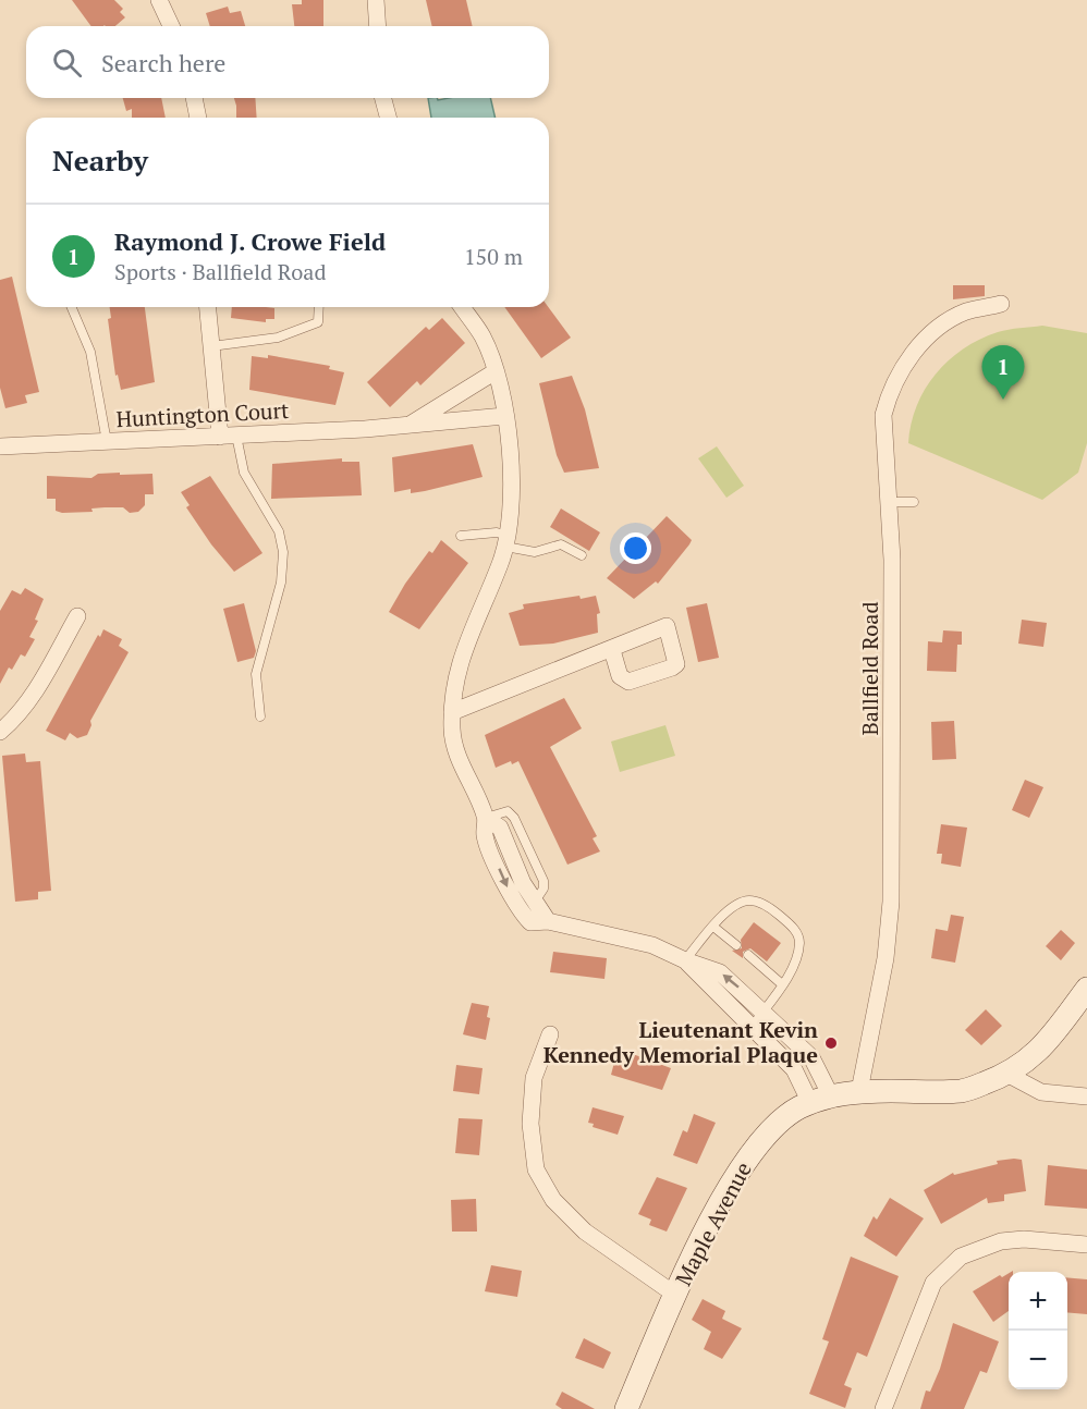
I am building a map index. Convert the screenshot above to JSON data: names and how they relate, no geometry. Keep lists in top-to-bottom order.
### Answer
{
  "streets": {
    "main road": ["Maple Avenue"],
    "street": ["Huntington Court", "Ballfield Road"]
  },
  "crossings": [
    ["Ballfield Road", "Maple Avenue"]
  ],
  "places": ["Lieutenant Kevin Kennedy Memorial Plaque"],
  "page": {
    "search": "Search here",
    "heading": "Nearby",
    "list": [
      {
        "mark": "1",
        "name": "Raymond J. Crowe Field",
        "note": "Sports · Ballfield Road",
        "value": "150 m"
      }
    ],
    "pins": "1",
    "map_buttons": ["+", "−"]
  }
}
